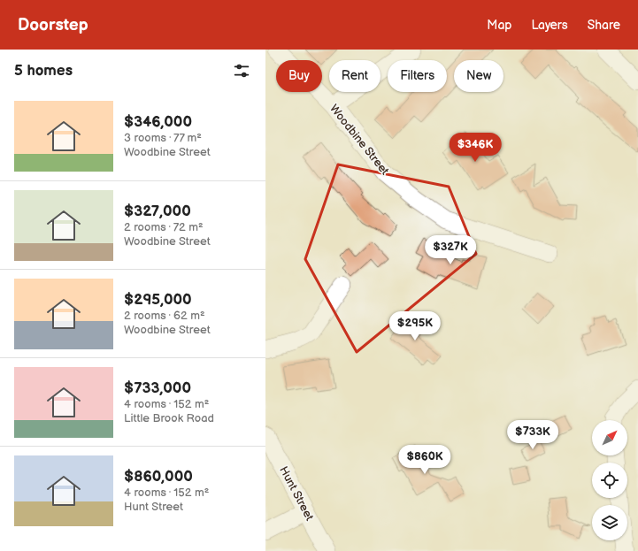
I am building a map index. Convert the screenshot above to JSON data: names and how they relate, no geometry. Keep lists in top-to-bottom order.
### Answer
{
  "streets": {
    "street": ["Woodbine Street", "Hunt Street"]
  },
  "north": "top right",
  "page": {
    "header": "Doorstep",
    "nav": ["Map", "Layers", "Share"],
    "heading": "5 homes",
    "chip": [
      "Buy",
      "Rent",
      "Filters",
      "New"
    ],
    "list": [
      {
        "name": "$346,000",
        "note": "3 rooms · 77 m² · Woodbine Street"
      },
      {
        "name": "$327,000",
        "note": "2 rooms · 72 m² · Woodbine Street"
      },
      {
        "name": "$295,000",
        "note": "2 rooms · 62 m² · Woodbine Street"
      },
      {
        "name": "$733,000",
        "note": "4 rooms · 152 m² · Little Brook Road"
      },
      {
        "name": "$860,000",
        "note": "4 rooms · 152 m² · Hunt Street"
      }
    ],
    "price": [
      "$346K",
      "$327K",
      "$295K",
      "$733K",
      "$860K"
    ]
  }
}
